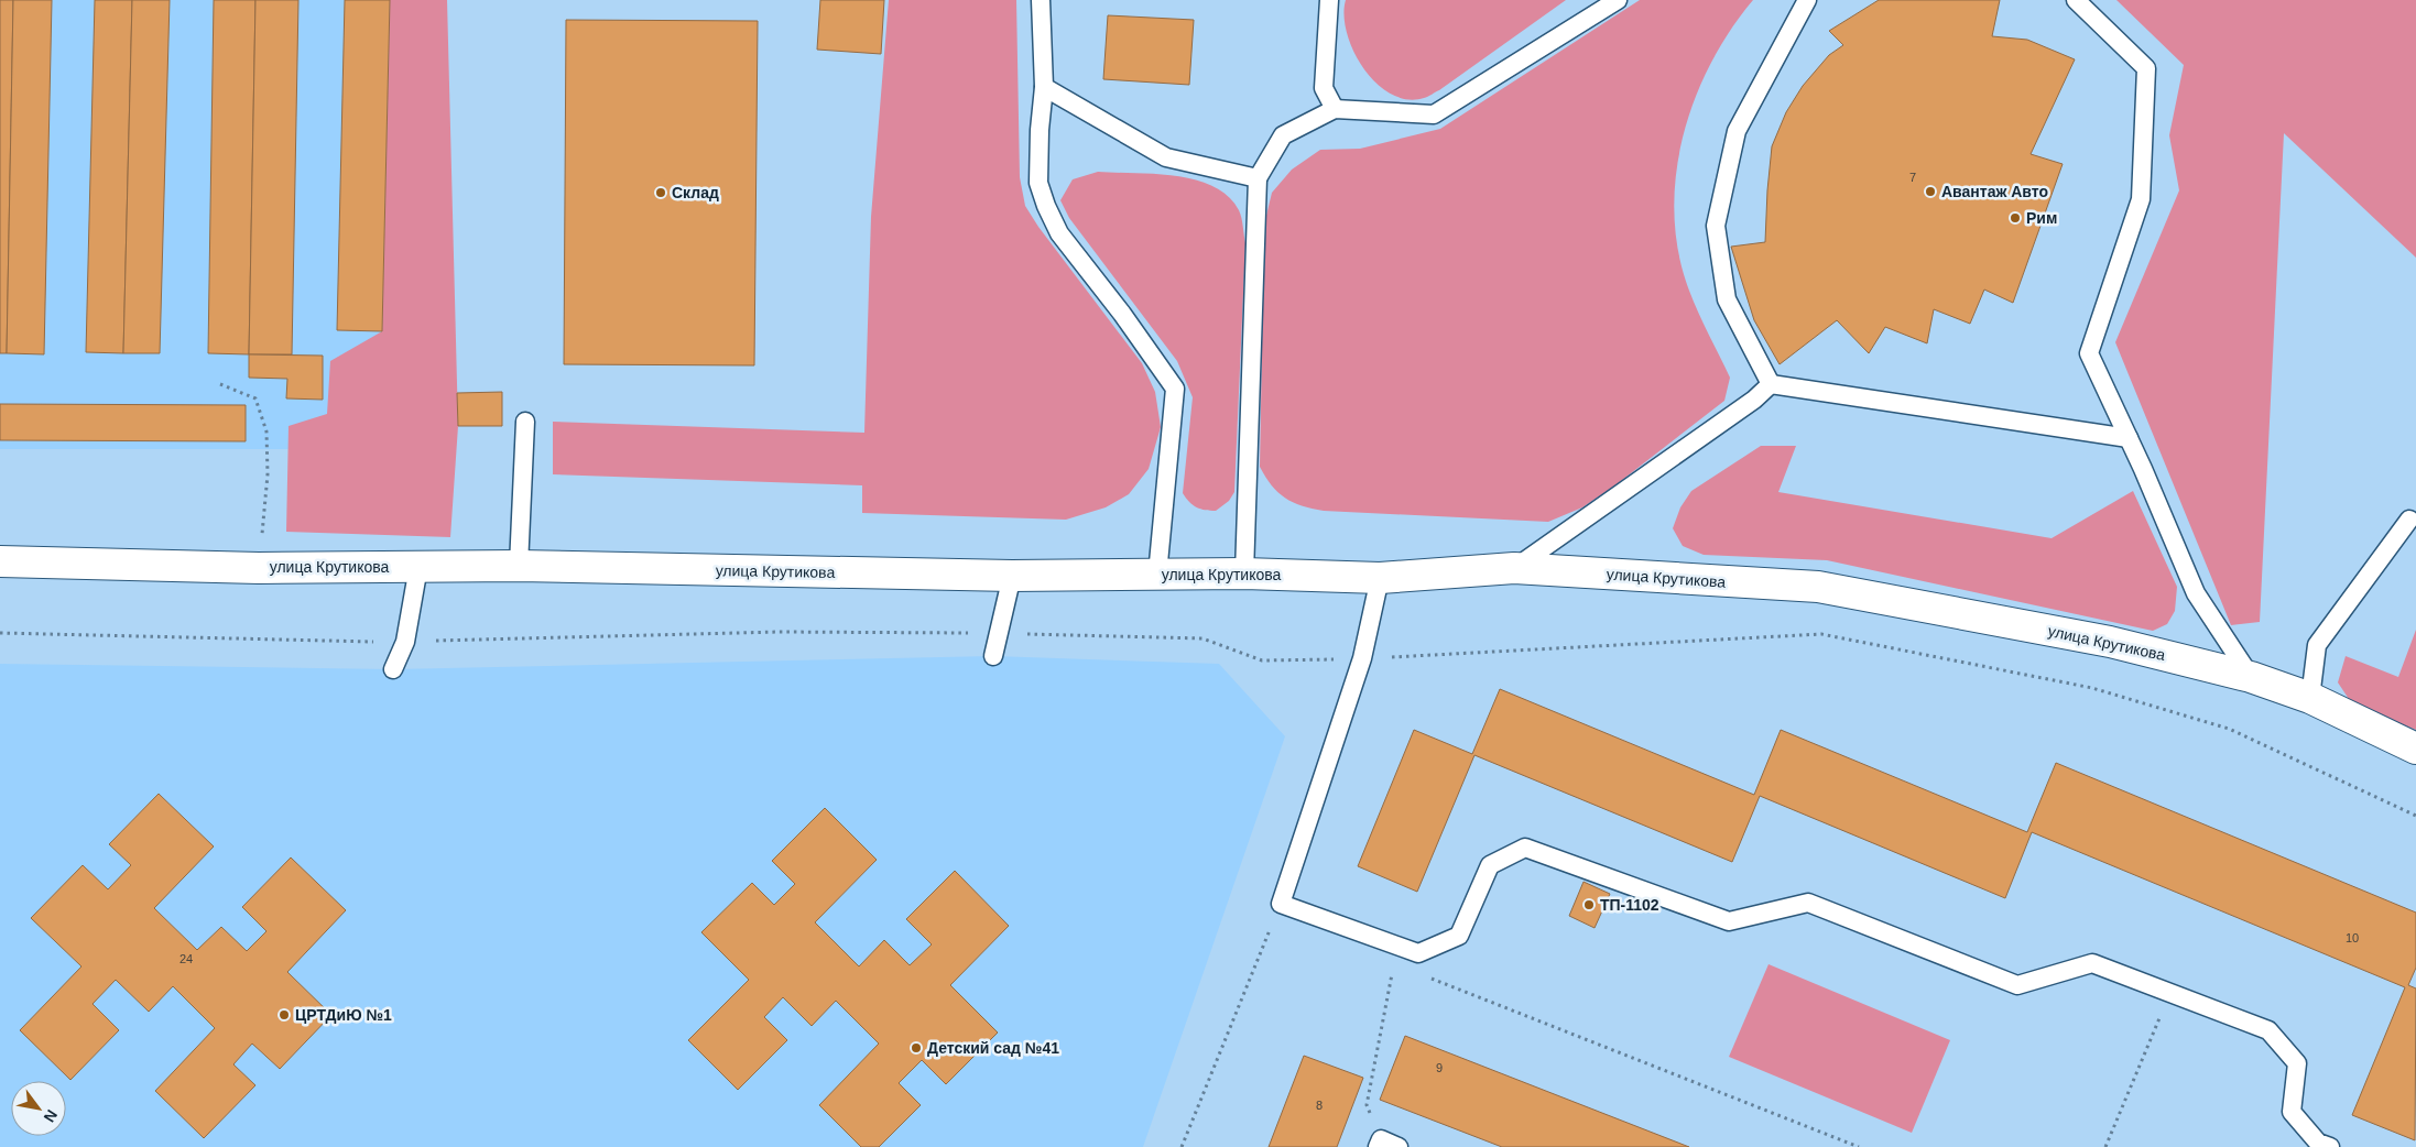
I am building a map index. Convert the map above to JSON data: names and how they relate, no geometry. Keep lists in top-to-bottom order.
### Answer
{
  "streets": {
    "street": ["улица Крутикова"]
  },
  "places": [
    "Авантаж Авто",
    "Склад",
    "Рим",
    "ТП-1102",
    "ЦРТДиЮ №1",
    "Детский сад №41"
  ],
  "house_numbers": [
    "7",
    "10",
    "24",
    "9",
    "8"
  ],
  "north": "bottom right"
}
